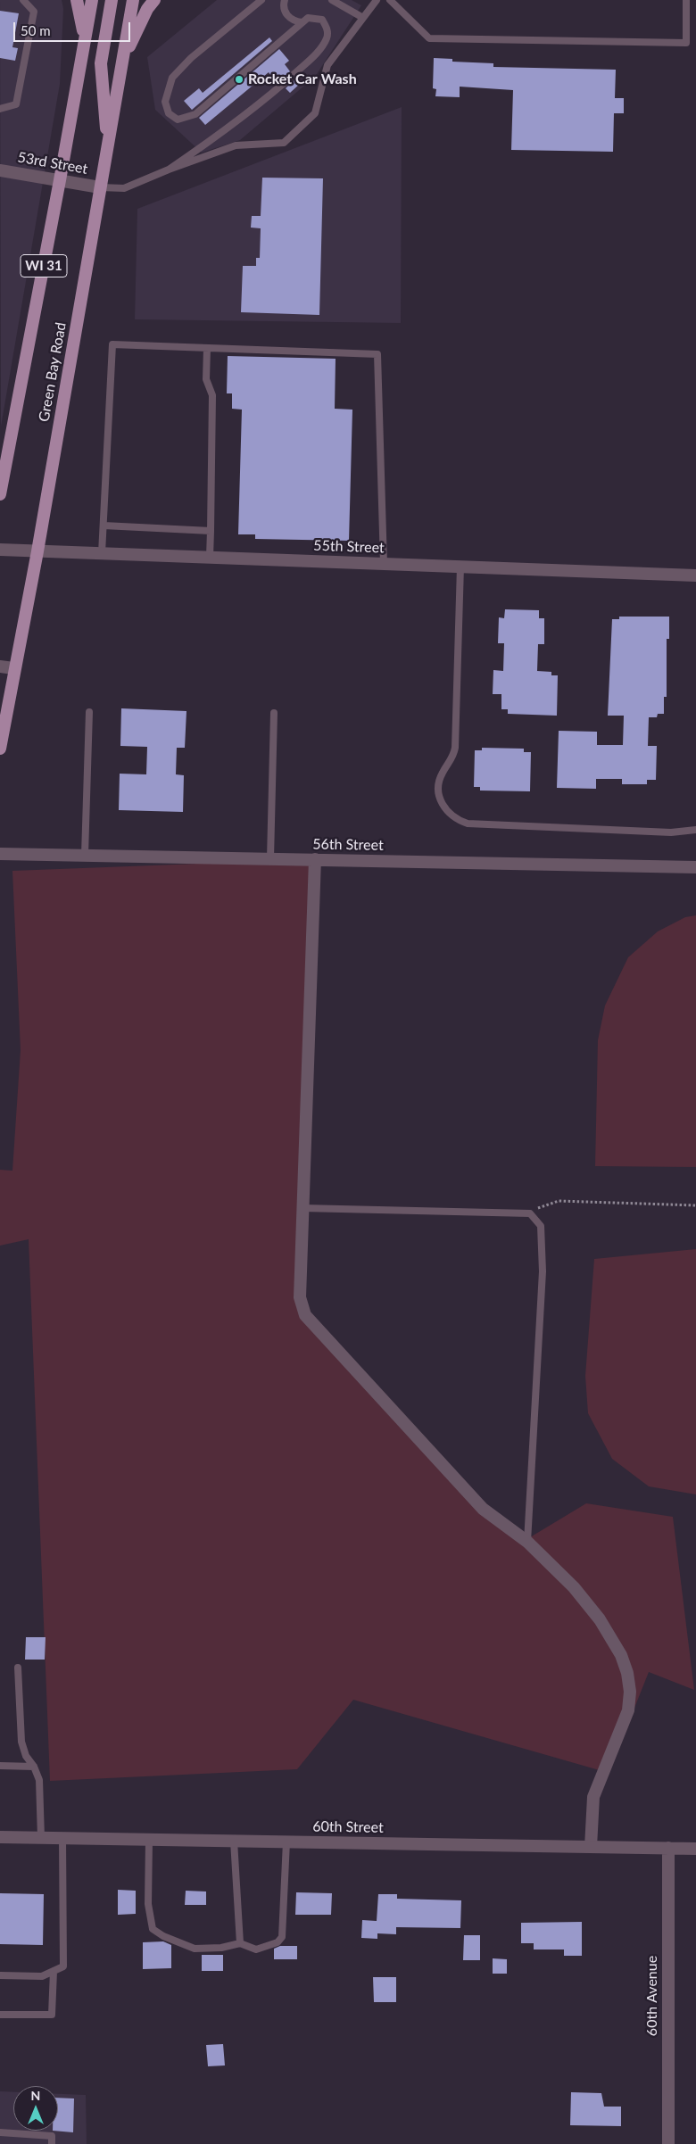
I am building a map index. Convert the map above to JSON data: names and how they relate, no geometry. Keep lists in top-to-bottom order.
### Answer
{
  "streets": {
    "main road": ["WI 31", "Green Bay Road"],
    "street": [
      "53rd Street",
      "55th Street",
      "56th Street",
      "60th Street",
      "60th Avenue"
    ]
  },
  "crossings": [
    ["53rd Street", "Green Bay Road"],
    ["Green Bay Road", "55th Street"],
    ["60th Street", "60th Avenue"]
  ],
  "places": ["Rocket Car Wash"],
  "scale_bar": "50 m",
  "north": "top"
}
